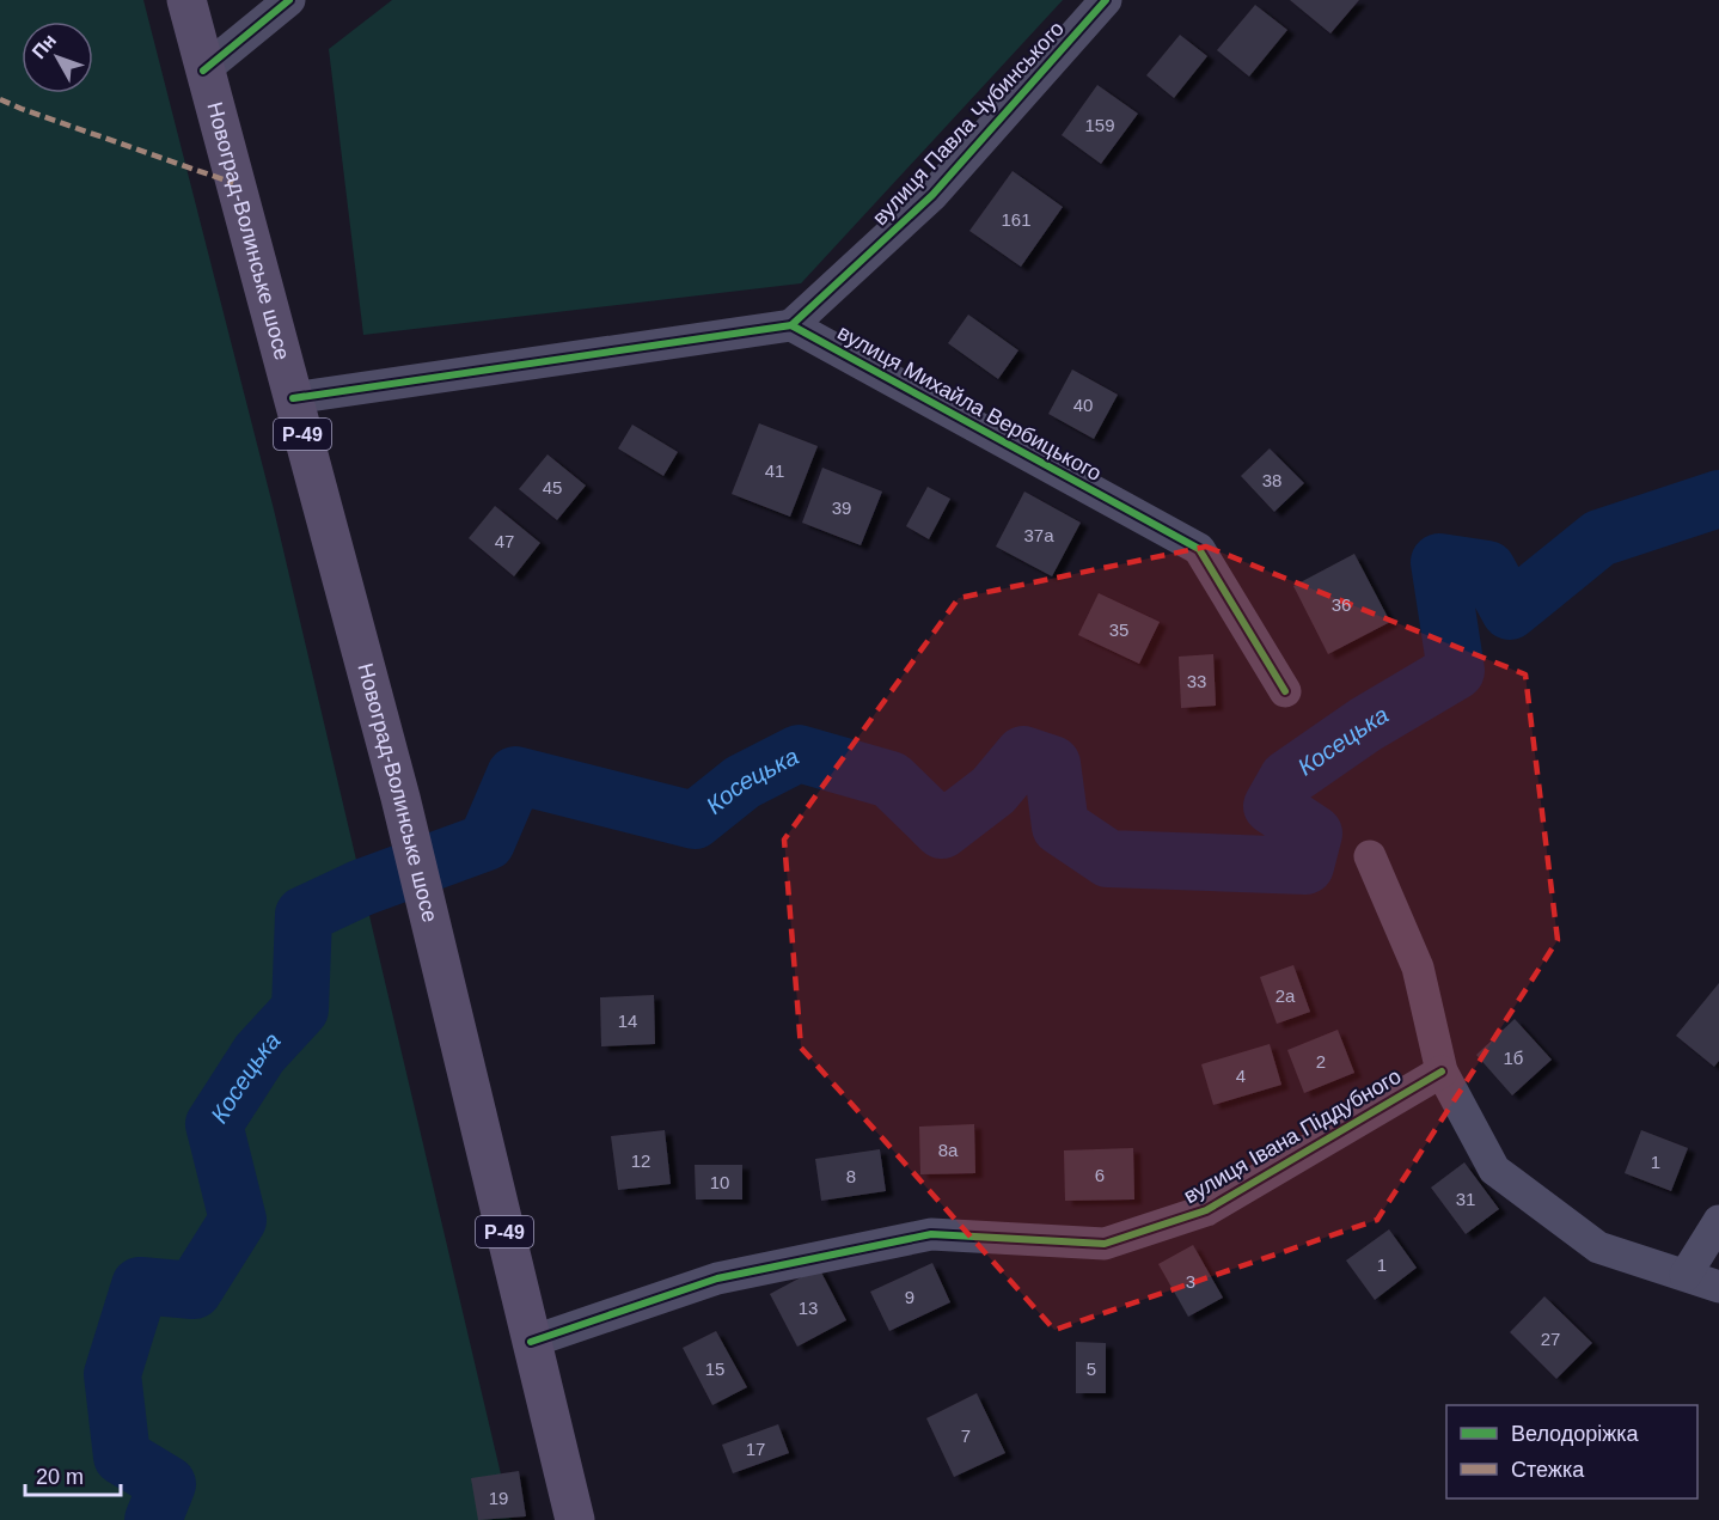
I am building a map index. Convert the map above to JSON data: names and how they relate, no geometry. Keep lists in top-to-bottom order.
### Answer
{
  "streets": {
    "main road": ["Новоград-Волинське шосе", "Р-49"],
    "street": ["вулиця Павла Чубинського", "вулиця Михайла Вербицького", "вулиця Івана Піддубного"]
  },
  "crossings": [
    ["вулиця Павла Чубинського", "вулиця Михайла Вербицького"],
    ["Новоград-Волинське шосе", "Р-49"],
    ["Новоград-Волинське шосе", "вулиця Івана Піддубного"]
  ],
  "water": ["Косецька"],
  "house_numbers": [
    "159",
    "161",
    "40",
    "41",
    "38",
    "45",
    "39",
    "37а",
    "47",
    "36",
    "35",
    "33",
    "2а",
    "14",
    "1б",
    "2",
    "4",
    "8а",
    "12",
    "1",
    "6",
    "8",
    "10",
    "31",
    "1",
    "3",
    "9",
    "13",
    "27",
    "15",
    "5",
    "7",
    "17",
    "19"
  ],
  "legend": ["Велодоріжка", "Стежка"],
  "scale_bar": "20 m",
  "north": "top left"
}
